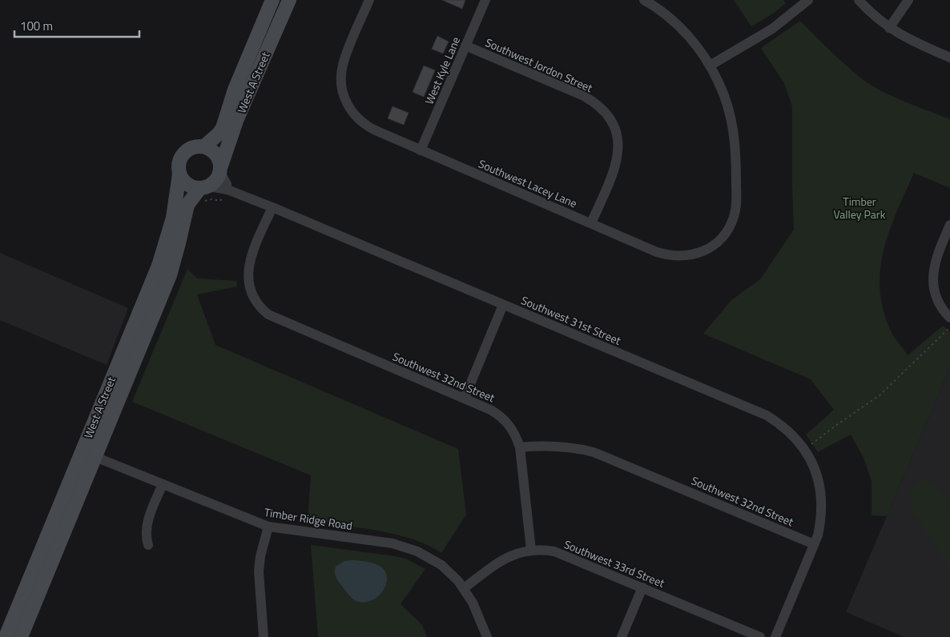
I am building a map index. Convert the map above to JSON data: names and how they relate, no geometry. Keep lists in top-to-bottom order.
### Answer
{
  "streets": {
    "main road": ["West A Street"],
    "street": [
      "Southwest Jordon Street",
      "West Kyle Lane",
      "Southwest Lacey Lane",
      "Southwest 31st Street",
      "Southwest 32nd Street",
      "Timber Ridge Road",
      "Southwest 33rd Street"
    ]
  },
  "crossings": [
    ["Southwest Jordon Street", "West Kyle Lane"],
    ["Southwest Jordon Street", "Southwest Lacey Lane"],
    ["West Kyle Lane", "Southwest Lacey Lane"],
    ["West A Street", "Southwest 31st Street"],
    ["West A Street", "Timber Ridge Road"],
    ["Southwest 31st Street", "Southwest 32nd Street"],
    ["Timber Ridge Road", "Southwest 33rd Street"]
  ],
  "parks": ["Timber Valley Park"],
  "scale_bar": "100 m"
}
